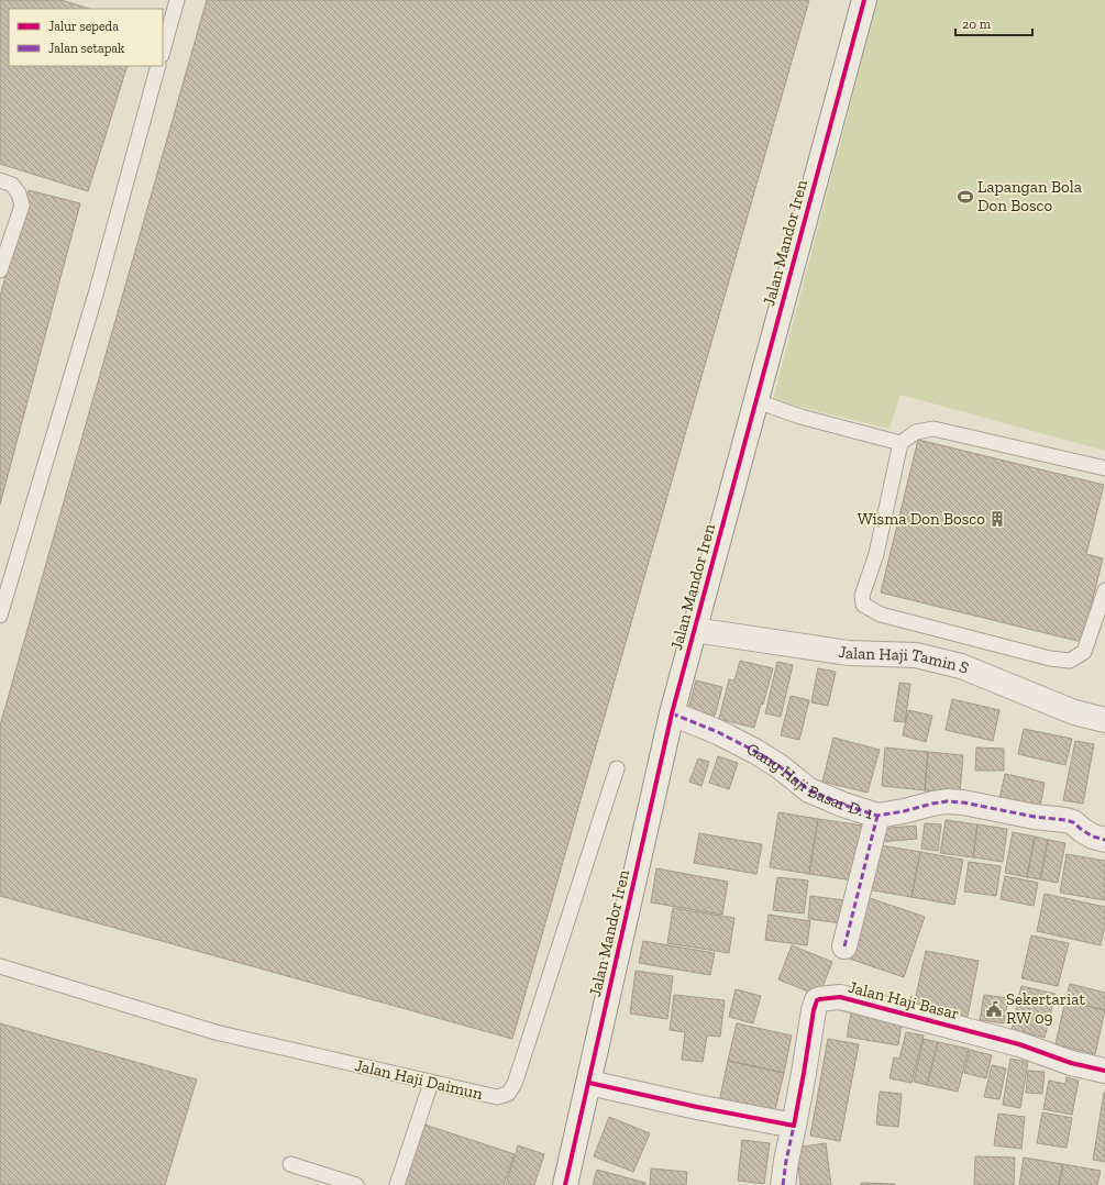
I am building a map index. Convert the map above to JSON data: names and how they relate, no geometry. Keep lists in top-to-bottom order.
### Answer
{
  "streets": {
    "street": [
      "Jalan Mandor Iren",
      "Jalan Haji Tamin S",
      "Gang Haji Basar D. 1",
      "Jalan Haji Basar"
    ],
    "lane": ["Jalan Haji Daimun"]
  },
  "crossings": [
    ["Jalan Mandor Iren", "Jalan Haji Tamin S"],
    ["Jalan Mandor Iren", "Gang Haji Basar D. 1"]
  ],
  "places": {
    "sports": ["Lapangan Bola Don Bosco"],
    "building": ["Wisma Don Bosco"],
    "public building": ["Sekertariat RW 09"]
  },
  "legend": ["Jalur sepeda", "Jalan setapak"],
  "scale_bar": "20 m"
}
